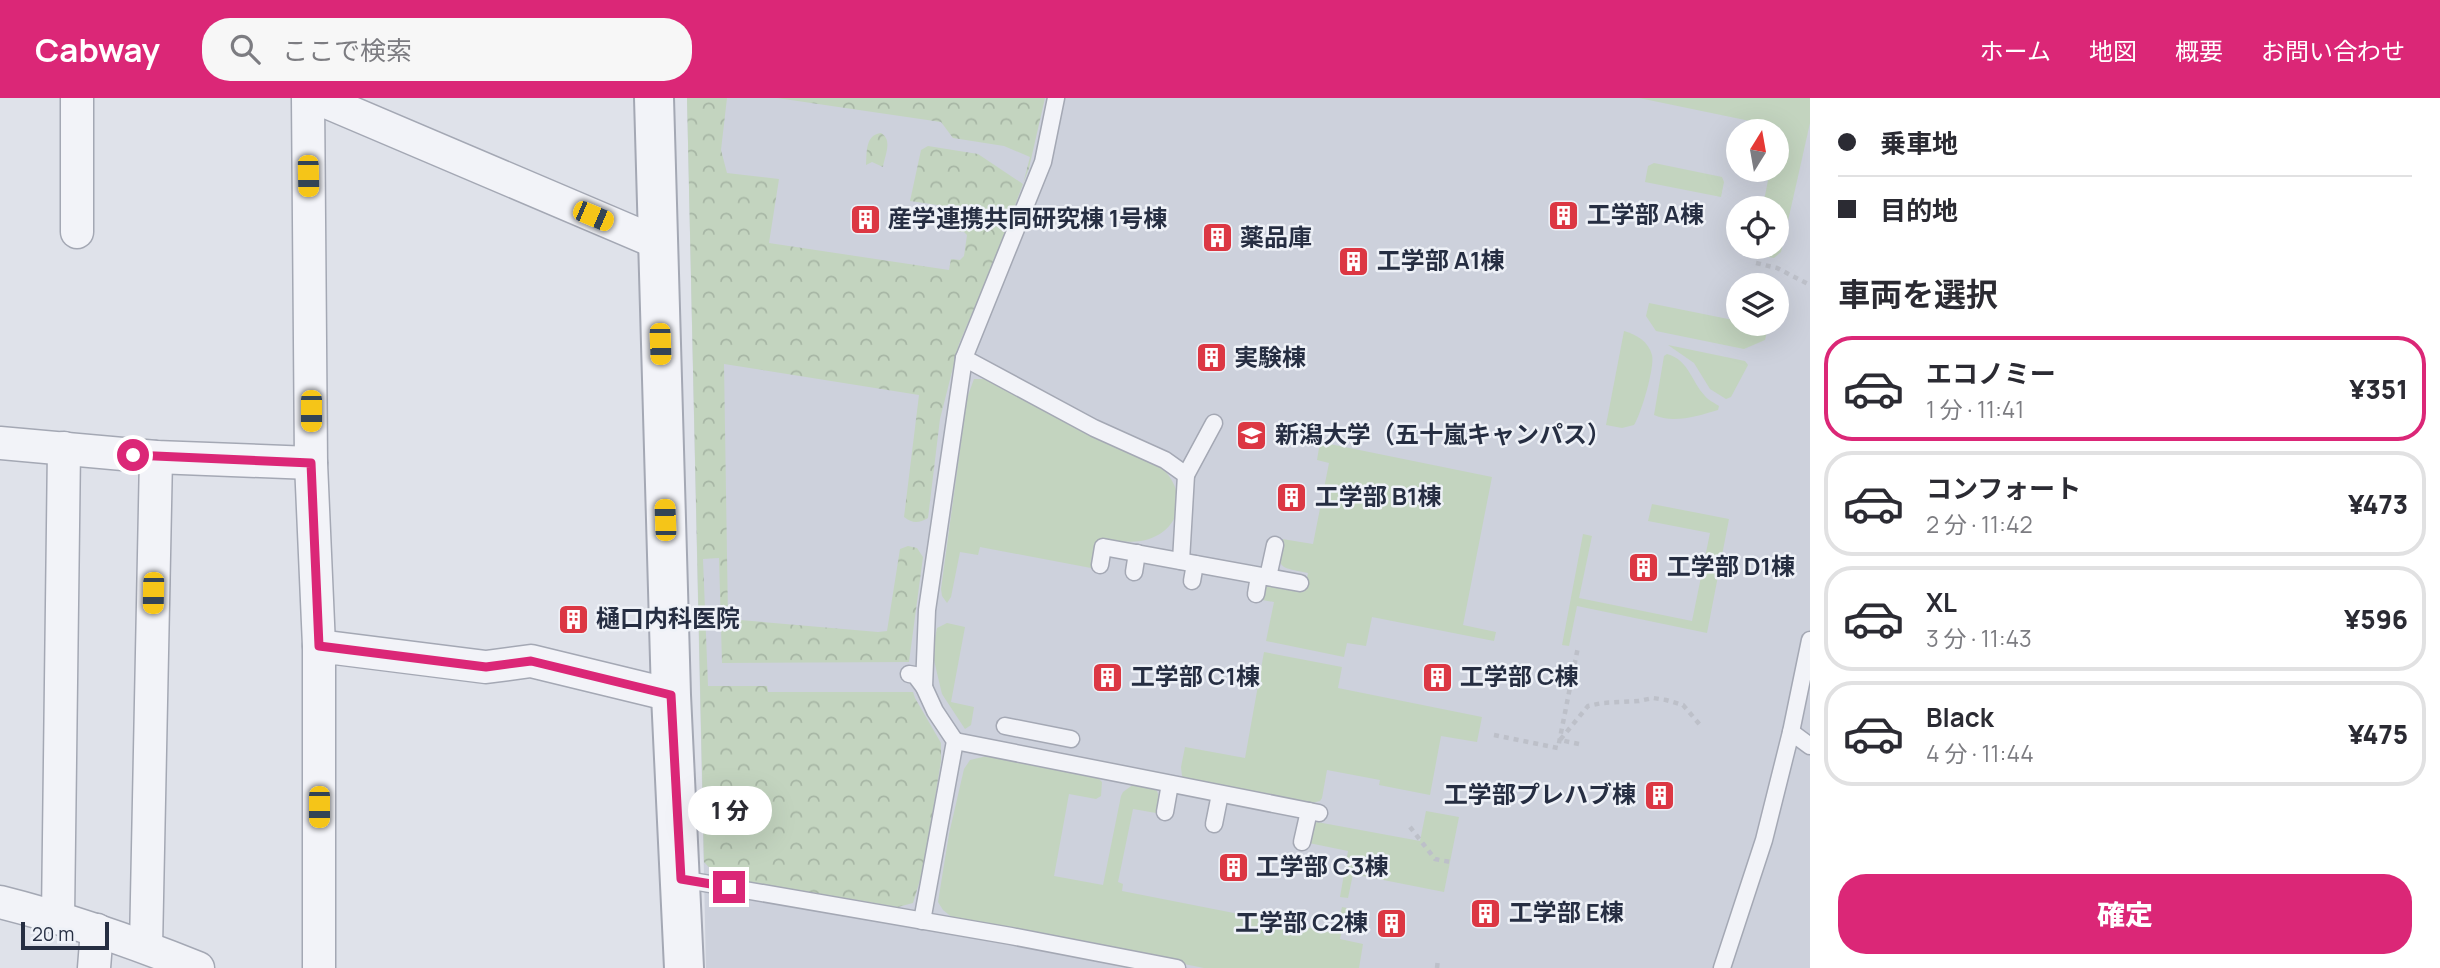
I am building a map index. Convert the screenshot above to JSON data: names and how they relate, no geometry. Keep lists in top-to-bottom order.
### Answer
{
  "places": {
    "building": [
      "工学部 A棟",
      "産学連携共同研究棟 1号棟",
      "薬品庫",
      "工学部 A1棟",
      "実験棟",
      "工学部 B1棟",
      "工学部 D1棟",
      "樋口内科医院",
      "工学部 C1棟",
      "工学部 C棟",
      "工学部プレハブ棟",
      "工学部 C3棟",
      "工学部 E棟",
      "工学部 C2棟"
    ],
    "school or university": ["新潟大学（五十嵐キャンパス）"]
  },
  "scale_bar": "20 m",
  "north": "top",
  "page": {
    "header": "Cabway",
    "search": "ここで検索",
    "nav": [
      "ホーム",
      "地図",
      "概要",
      "お問い合わせ"
    ],
    "banner": ["乗車地", "目的地"],
    "heading": "車両を選択",
    "list": [
      {
        "name": "エコノミー",
        "note": "1 分 · 11:41",
        "value": "¥351"
      },
      {
        "name": "コンフォート",
        "note": "2 分 · 11:42",
        "value": "¥473"
      },
      {
        "name": "XL",
        "note": "3 分 · 11:43",
        "value": "¥596"
      },
      {
        "name": "Black",
        "note": "4 分 · 11:44",
        "value": "¥475"
      }
    ],
    "bubble": "1 分",
    "buttons": "確定",
    "scale": "20 m"
  }
}
